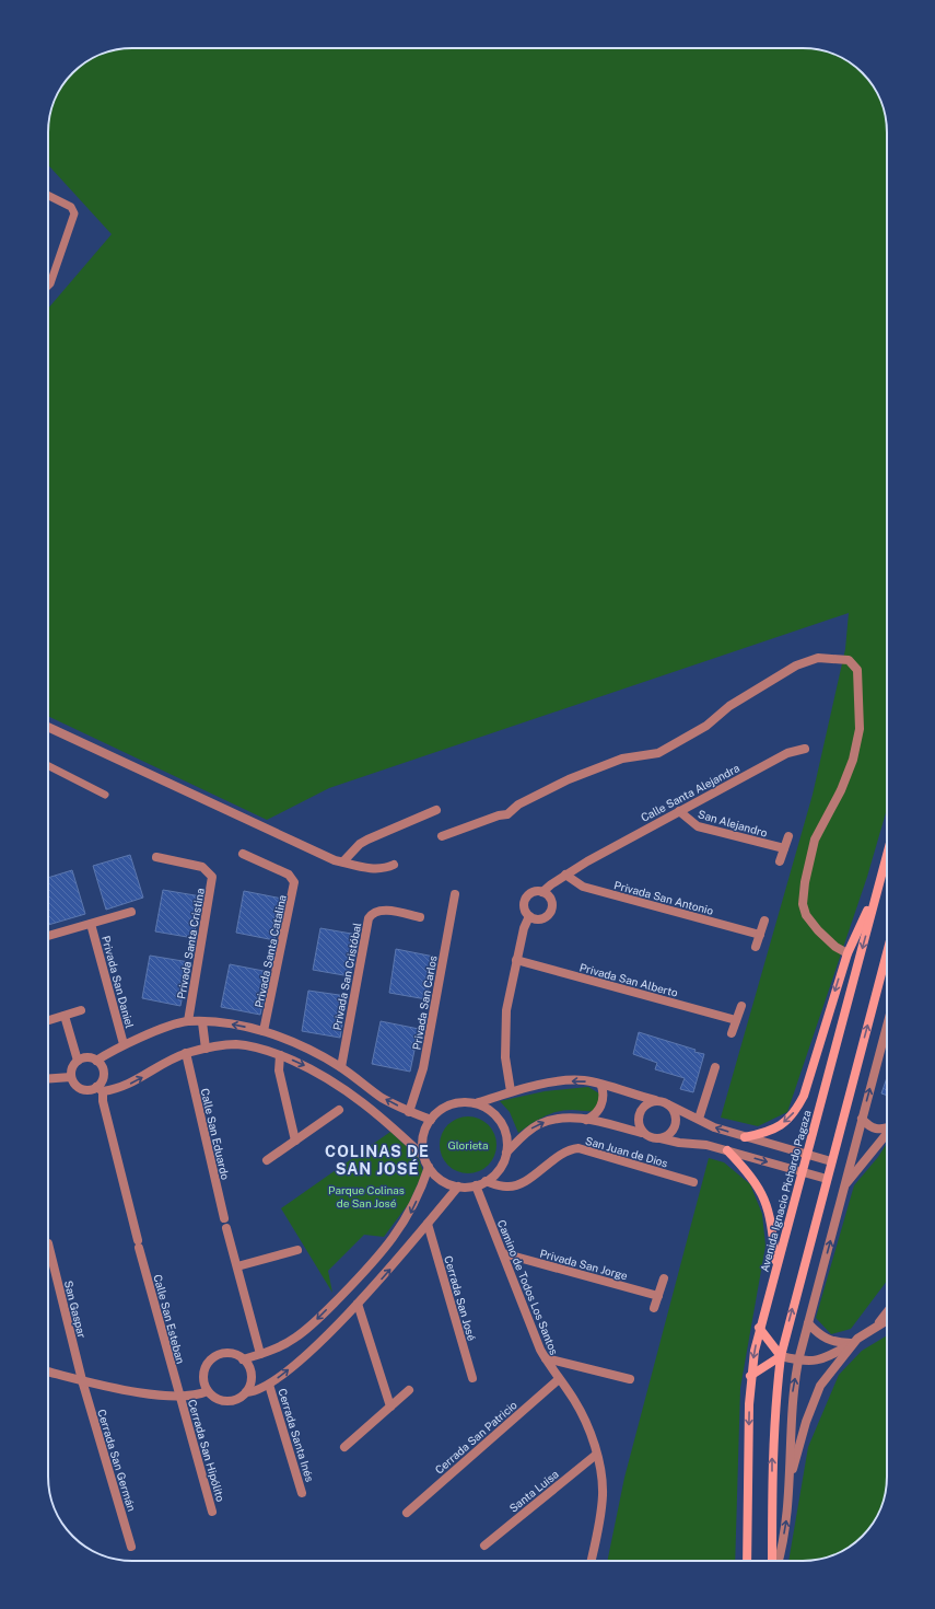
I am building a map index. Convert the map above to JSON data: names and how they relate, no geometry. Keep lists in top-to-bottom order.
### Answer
{
  "streets": {
    "main road": ["Avenida Ignacio Pichardo Pagaza"],
    "street": [
      "Calle Santa Alejandra",
      "San Alejandro",
      "Privada San Antonio",
      "Privada Santa Cristina",
      "Privada Santa Catalina",
      "Privada San Cristóbal",
      "Privada San Alberto",
      "Privada San Daniel",
      "Privada San Carlos",
      "Calle San Eduardo",
      "San Juan de Dios",
      "Privada San Jorge",
      "Camino de Todos Los Santos",
      "Cerrada San José",
      "San Gaspar",
      "Calle San Esteban",
      "Cerrada Santa Inés",
      "Cerrada San Patricio",
      "Cerrada San Hipólito",
      "Cerrada San Germán",
      "Santa Luisa"
    ]
  },
  "crossings": [
    ["Calle Santa Alejandra", "San Alejandro"],
    ["Calle Santa Alejandra", "Privada San Antonio"],
    ["San Juan de Dios", "Camino de Todos Los Santos"],
    ["Privada San Jorge", "Camino de Todos Los Santos"],
    ["Camino de Todos Los Santos", "Cerrada San Patricio"],
    ["Camino de Todos Los Santos", "Santa Luisa"],
    ["San Gaspar", "Cerrada San Germán"],
    ["Calle San Esteban", "Cerrada San Hipólito"]
  ],
  "districts": ["COLINAS DE SAN JOSÉ"],
  "parks": ["Glorieta", "Parque Colinas de San José"]
}
